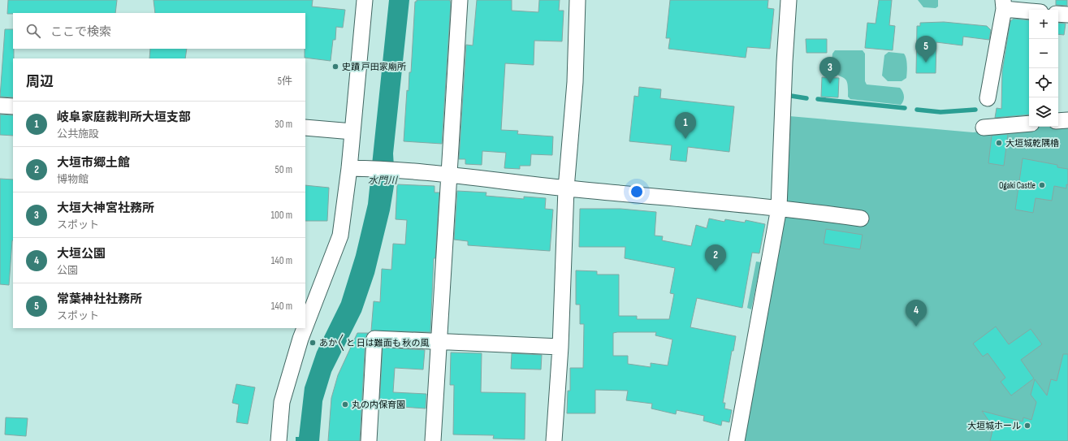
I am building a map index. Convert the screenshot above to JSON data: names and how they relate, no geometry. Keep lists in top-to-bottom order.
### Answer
{
  "water": ["水門川"],
  "places": [
    "史蹟 戸田家廟所",
    "大垣城乾隅櫓",
    "Ogaki Castle",
    "あか〱と 日は難面も 秋の風",
    "丸の内保育園",
    "大垣城ホール"
  ],
  "page": {
    "map_buttons": ["+", "−"],
    "search": "ここで検索",
    "pins": [
      "5",
      "3",
      "1",
      "2",
      "4"
    ],
    "heading": ["周辺", "5件"],
    "list": [
      {
        "mark": "1",
        "name": "岐阜家庭裁判所大垣支部",
        "note": "公共施設",
        "value": "30 m"
      },
      {
        "mark": "2",
        "name": "大垣市郷土館",
        "note": "博物館",
        "value": "50 m"
      },
      {
        "mark": "3",
        "name": "大垣大神宮社務所",
        "note": "スポット",
        "value": "100 m"
      },
      {
        "mark": "4",
        "name": "大垣公園",
        "note": "公園",
        "value": "140 m"
      },
      {
        "mark": "5",
        "name": "常葉神社社務所",
        "note": "スポット",
        "value": "140 m"
      }
    ]
  }
}
